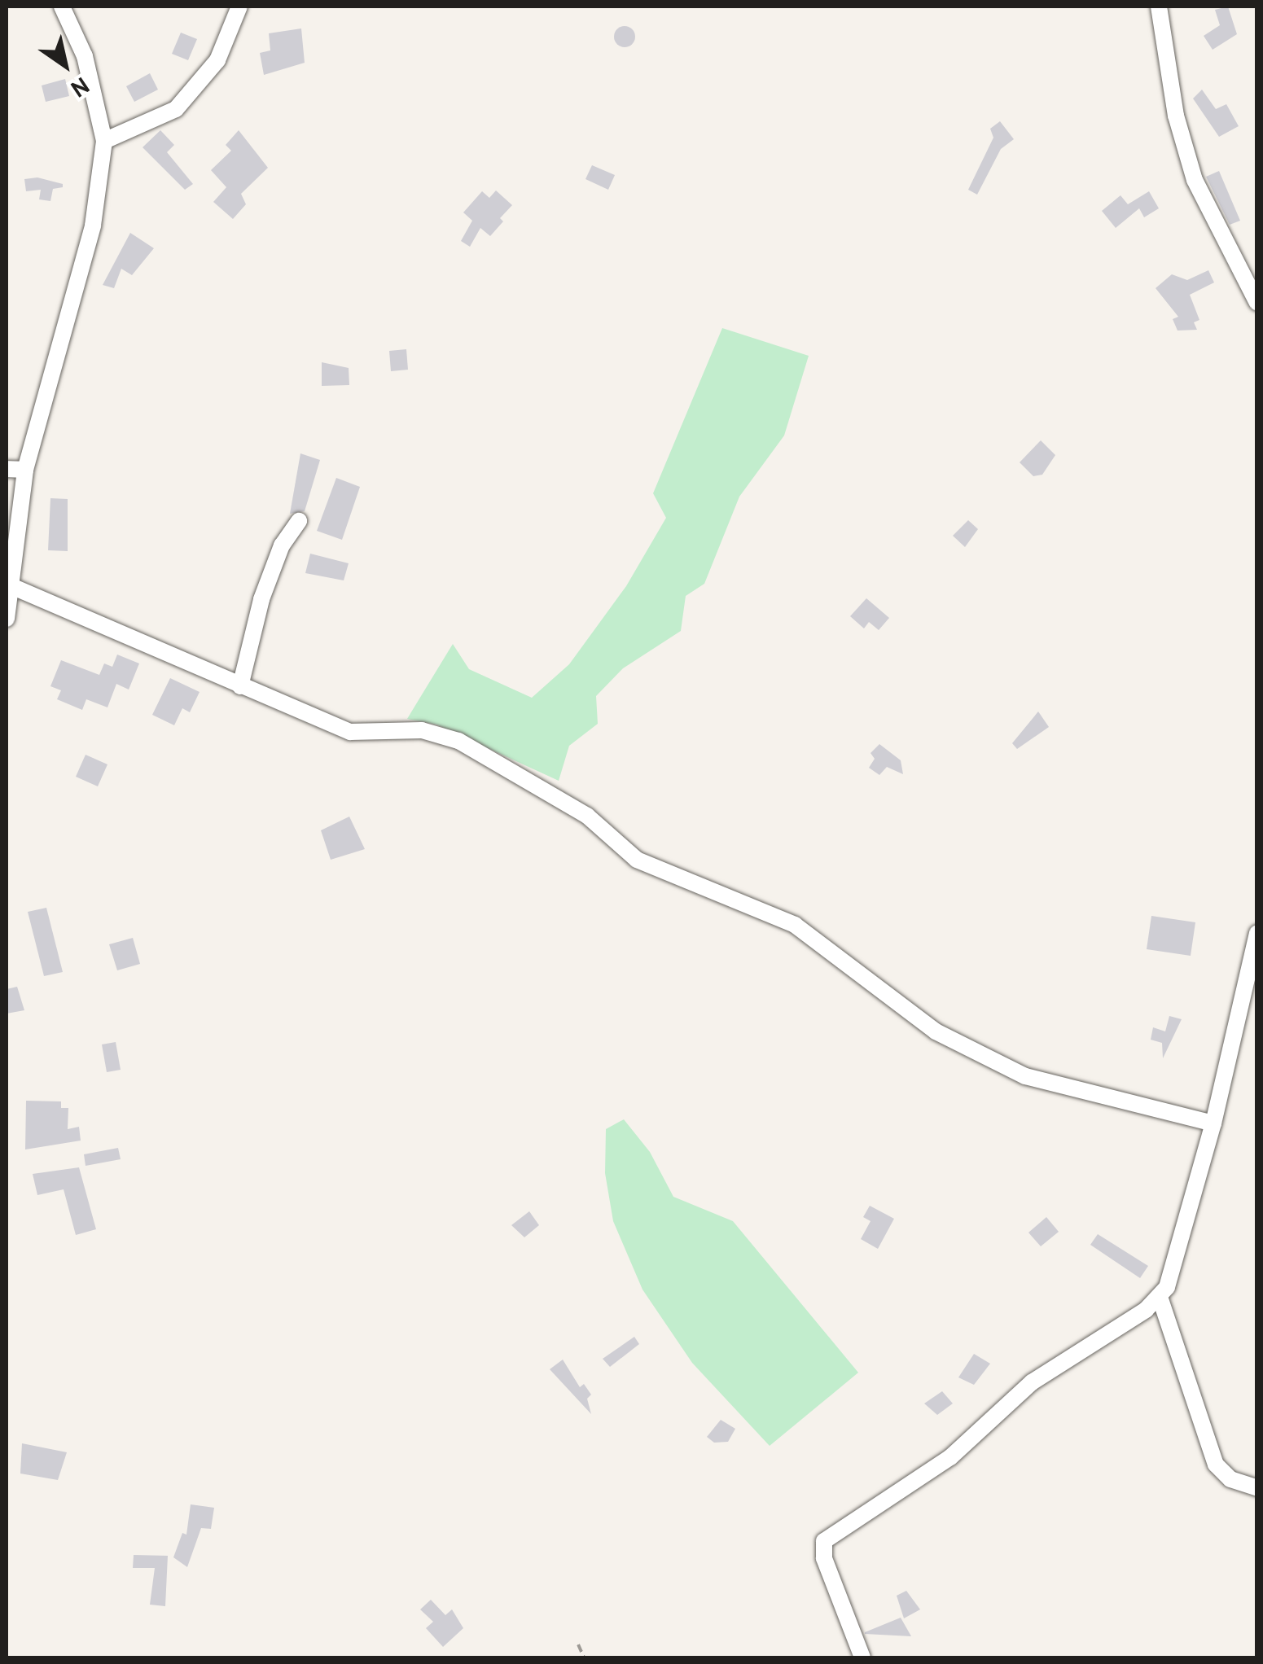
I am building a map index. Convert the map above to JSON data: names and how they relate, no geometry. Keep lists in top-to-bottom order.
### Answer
{
  "north": "bottom right"
}
